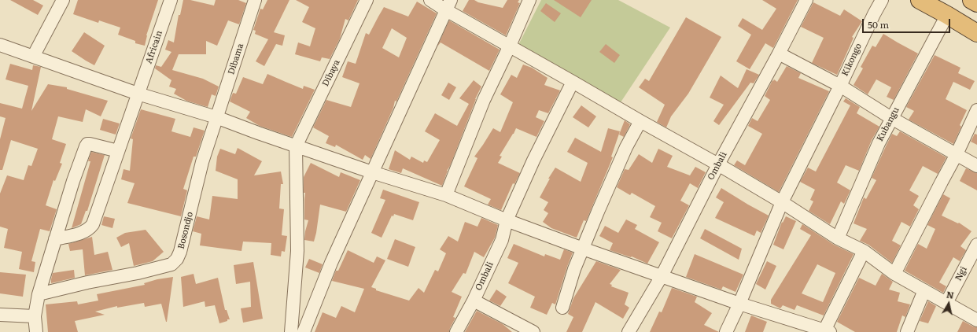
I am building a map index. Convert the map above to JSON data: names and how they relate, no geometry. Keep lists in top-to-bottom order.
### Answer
{
  "streets": {
    "street": [
      "Africain",
      "Dibama",
      "Kikongo",
      "Dibaya",
      "Kubangu",
      "Ombali",
      "Bosondjo",
      "Ngi"
    ]
  },
  "crossings": [
    ["Dibama", "Bosondjo"]
  ],
  "scale_bar": "50 m",
  "north": "top"
}
